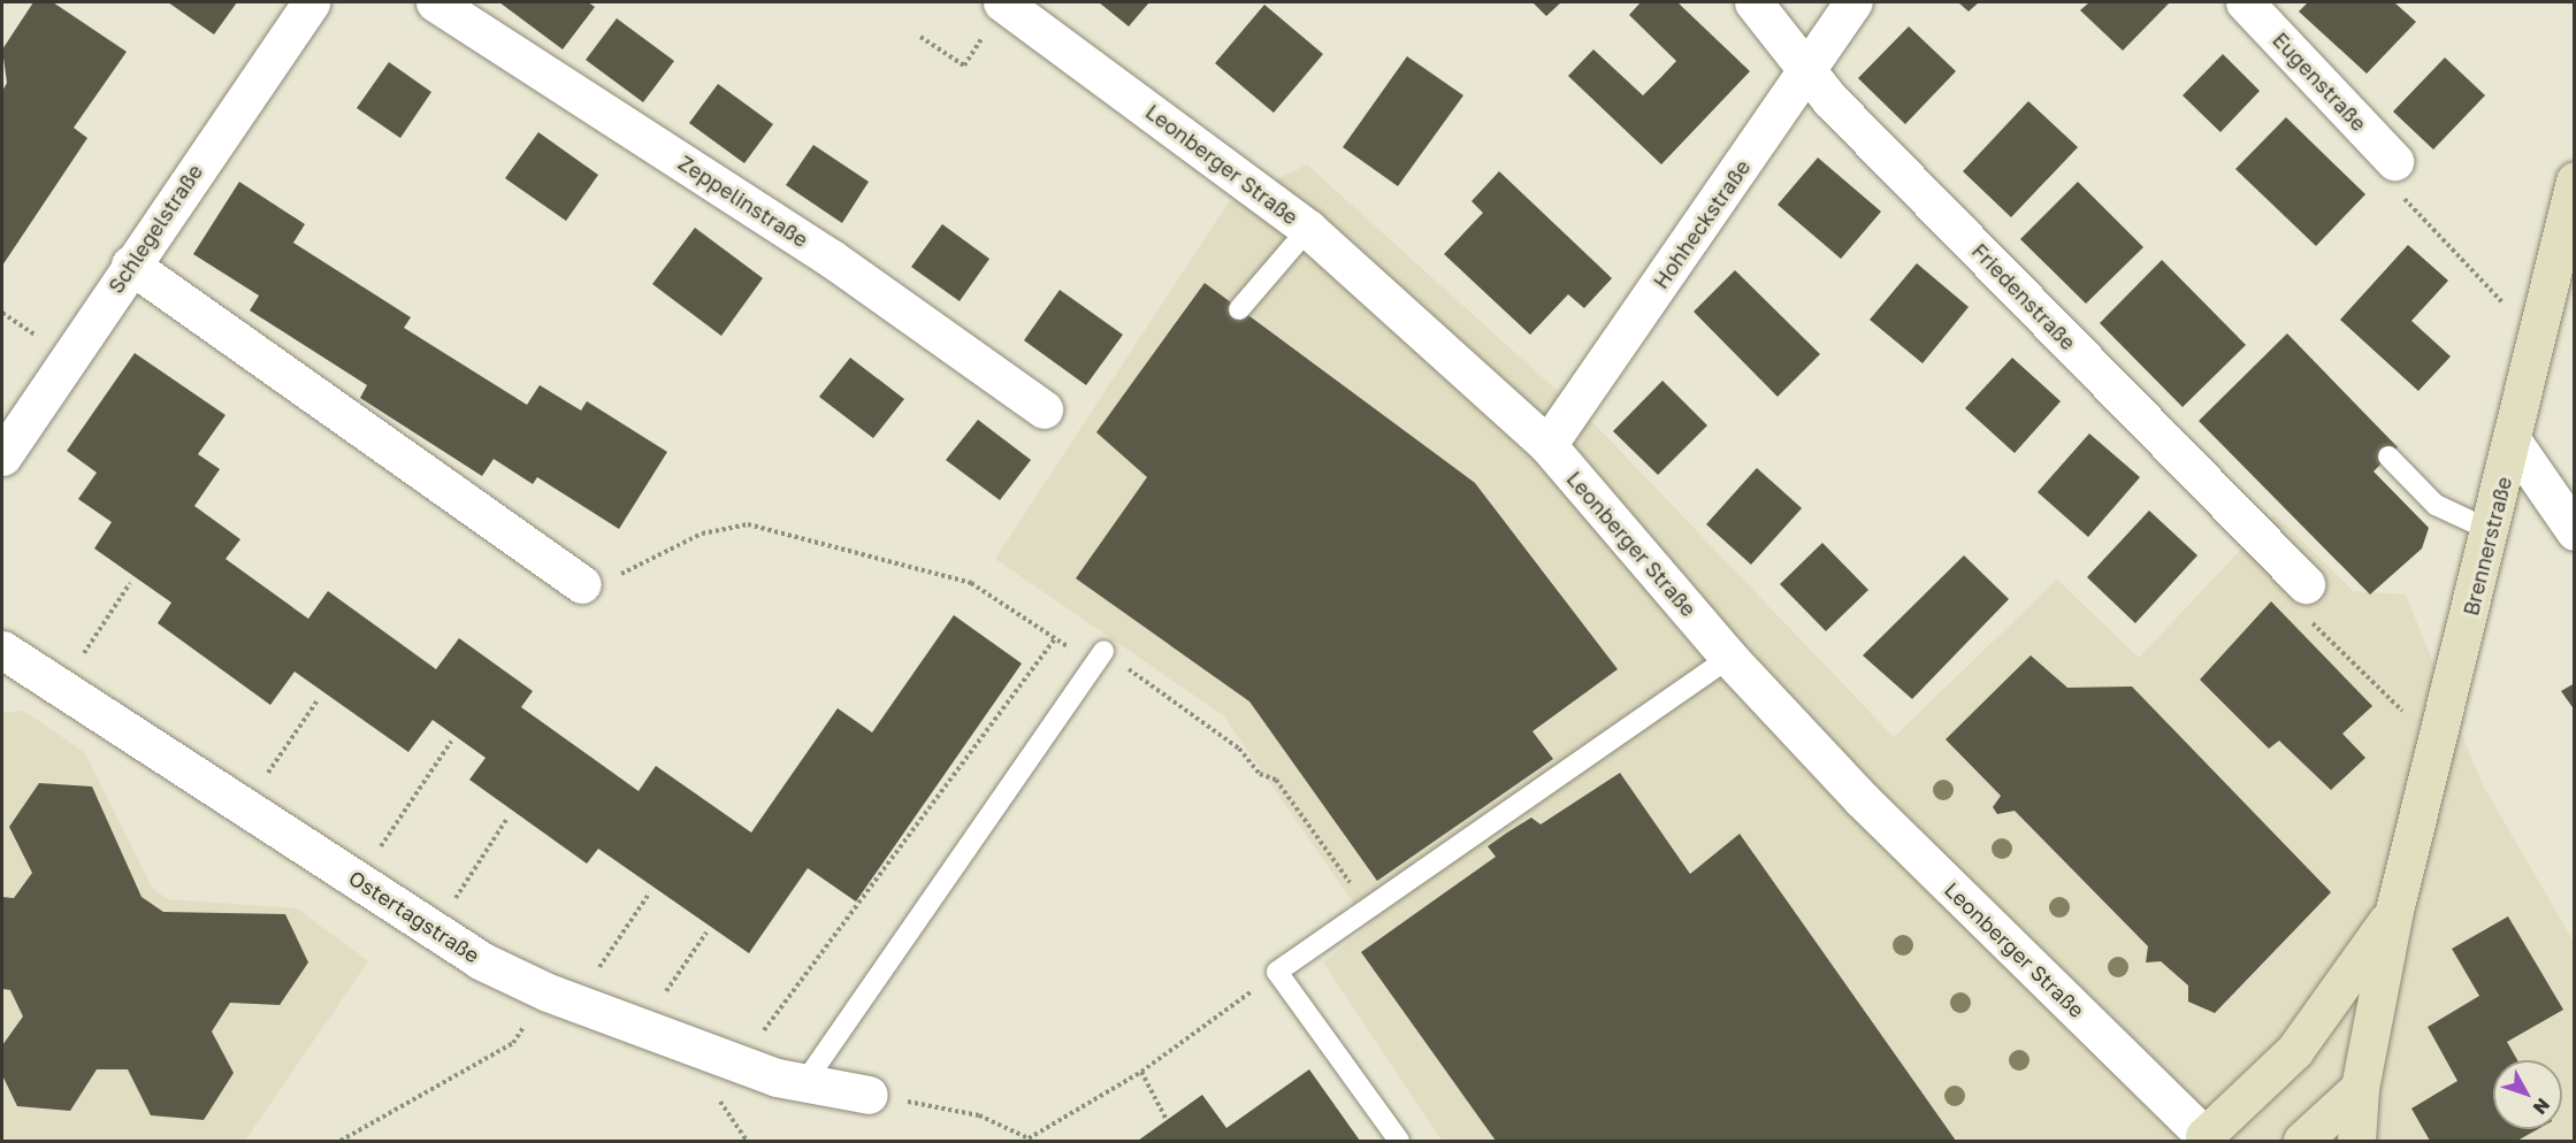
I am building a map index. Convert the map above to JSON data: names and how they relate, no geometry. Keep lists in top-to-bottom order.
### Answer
{
  "streets": {
    "main road": ["Brennerstraße"],
    "street": [
      "Eugenstraße",
      "Leonberger Straße",
      "Zeppelinstraße",
      "Hohheckstraße",
      "Schlegelstraße",
      "Friedenstraße",
      "Ostertagstraße"
    ]
  },
  "crossings": [
    ["Leonberger Straße", "Hohheckstraße"],
    ["Leonberger Straße", "Brennerstraße"],
    ["Hohheckstraße", "Friedenstraße"]
  ],
  "north": "bottom right"
}
